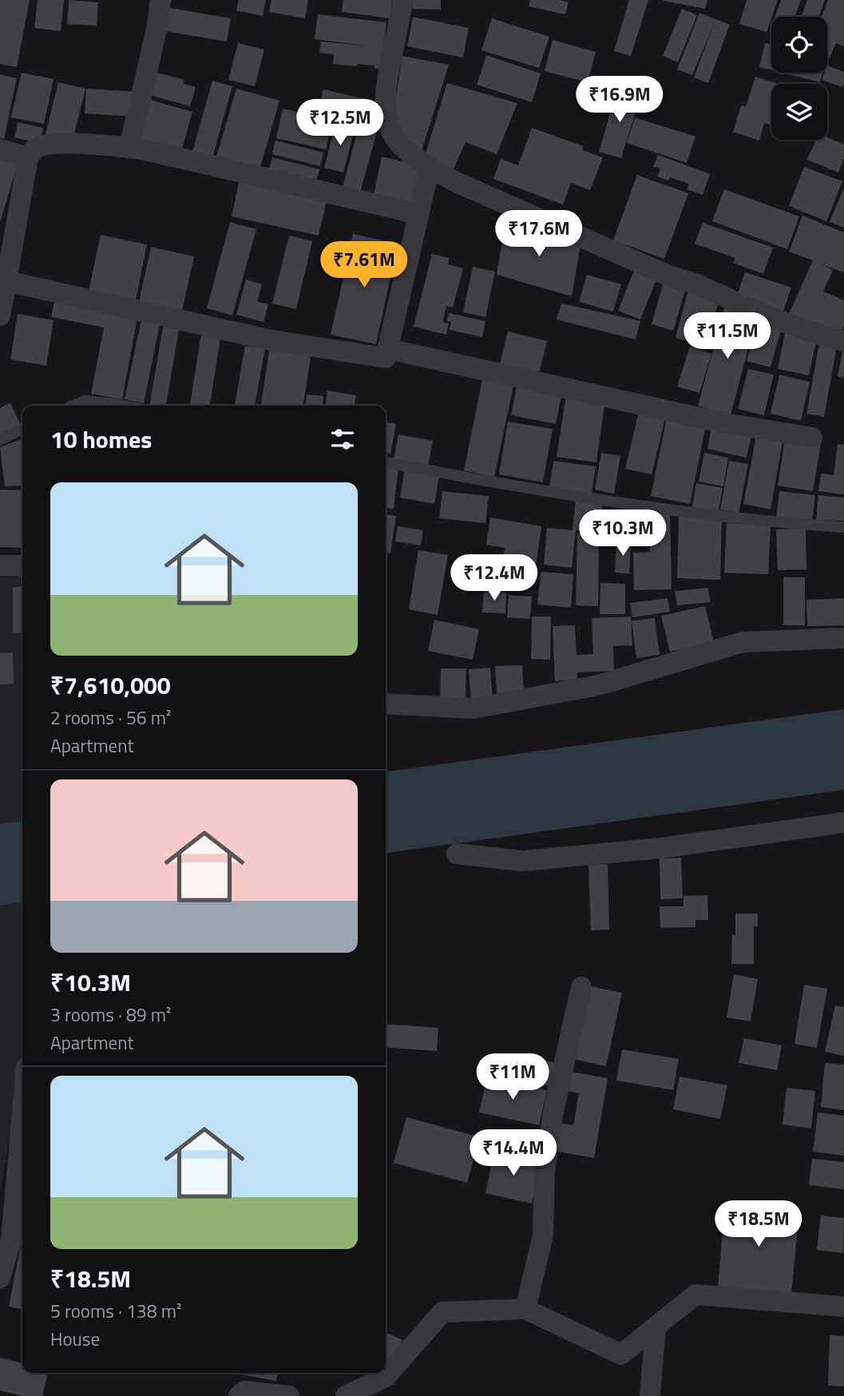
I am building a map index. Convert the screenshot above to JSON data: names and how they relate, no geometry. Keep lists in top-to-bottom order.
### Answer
{
  "page": {
    "price": [
      "₹16.9M",
      "₹12.5M",
      "₹17.6M",
      "₹7.61M",
      "₹11.5M",
      "₹10.3M",
      "₹12.4M",
      "₹11M",
      "₹14.4M",
      "₹18.5M"
    ],
    "heading": "10 homes",
    "list": [
      {
        "name": "₹7,610,000",
        "note": "2 rooms · 56 m² · Apartment"
      },
      {
        "name": "₹10.3M",
        "note": "3 rooms · 89 m² · Apartment"
      },
      {
        "name": "₹18.5M",
        "note": "5 rooms · 138 m² · House"
      }
    ]
  }
}
